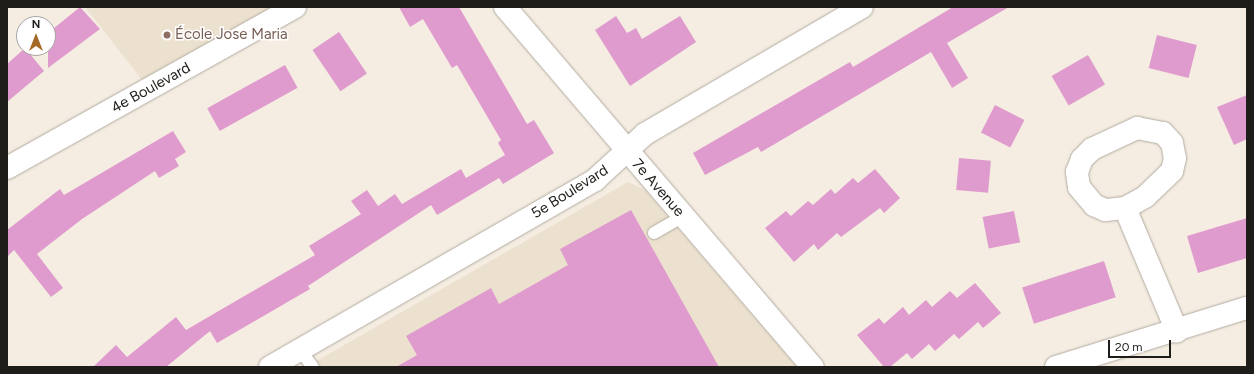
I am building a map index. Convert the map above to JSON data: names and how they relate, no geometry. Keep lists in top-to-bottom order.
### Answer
{
  "streets": {
    "street": ["4e Boulevard", "7e Avenue", "5e Boulevard"]
  },
  "crossings": [
    ["7e Avenue", "5e Boulevard"]
  ],
  "places": ["École Jose Maria"],
  "scale_bar": "20 m",
  "north": "top"
}
